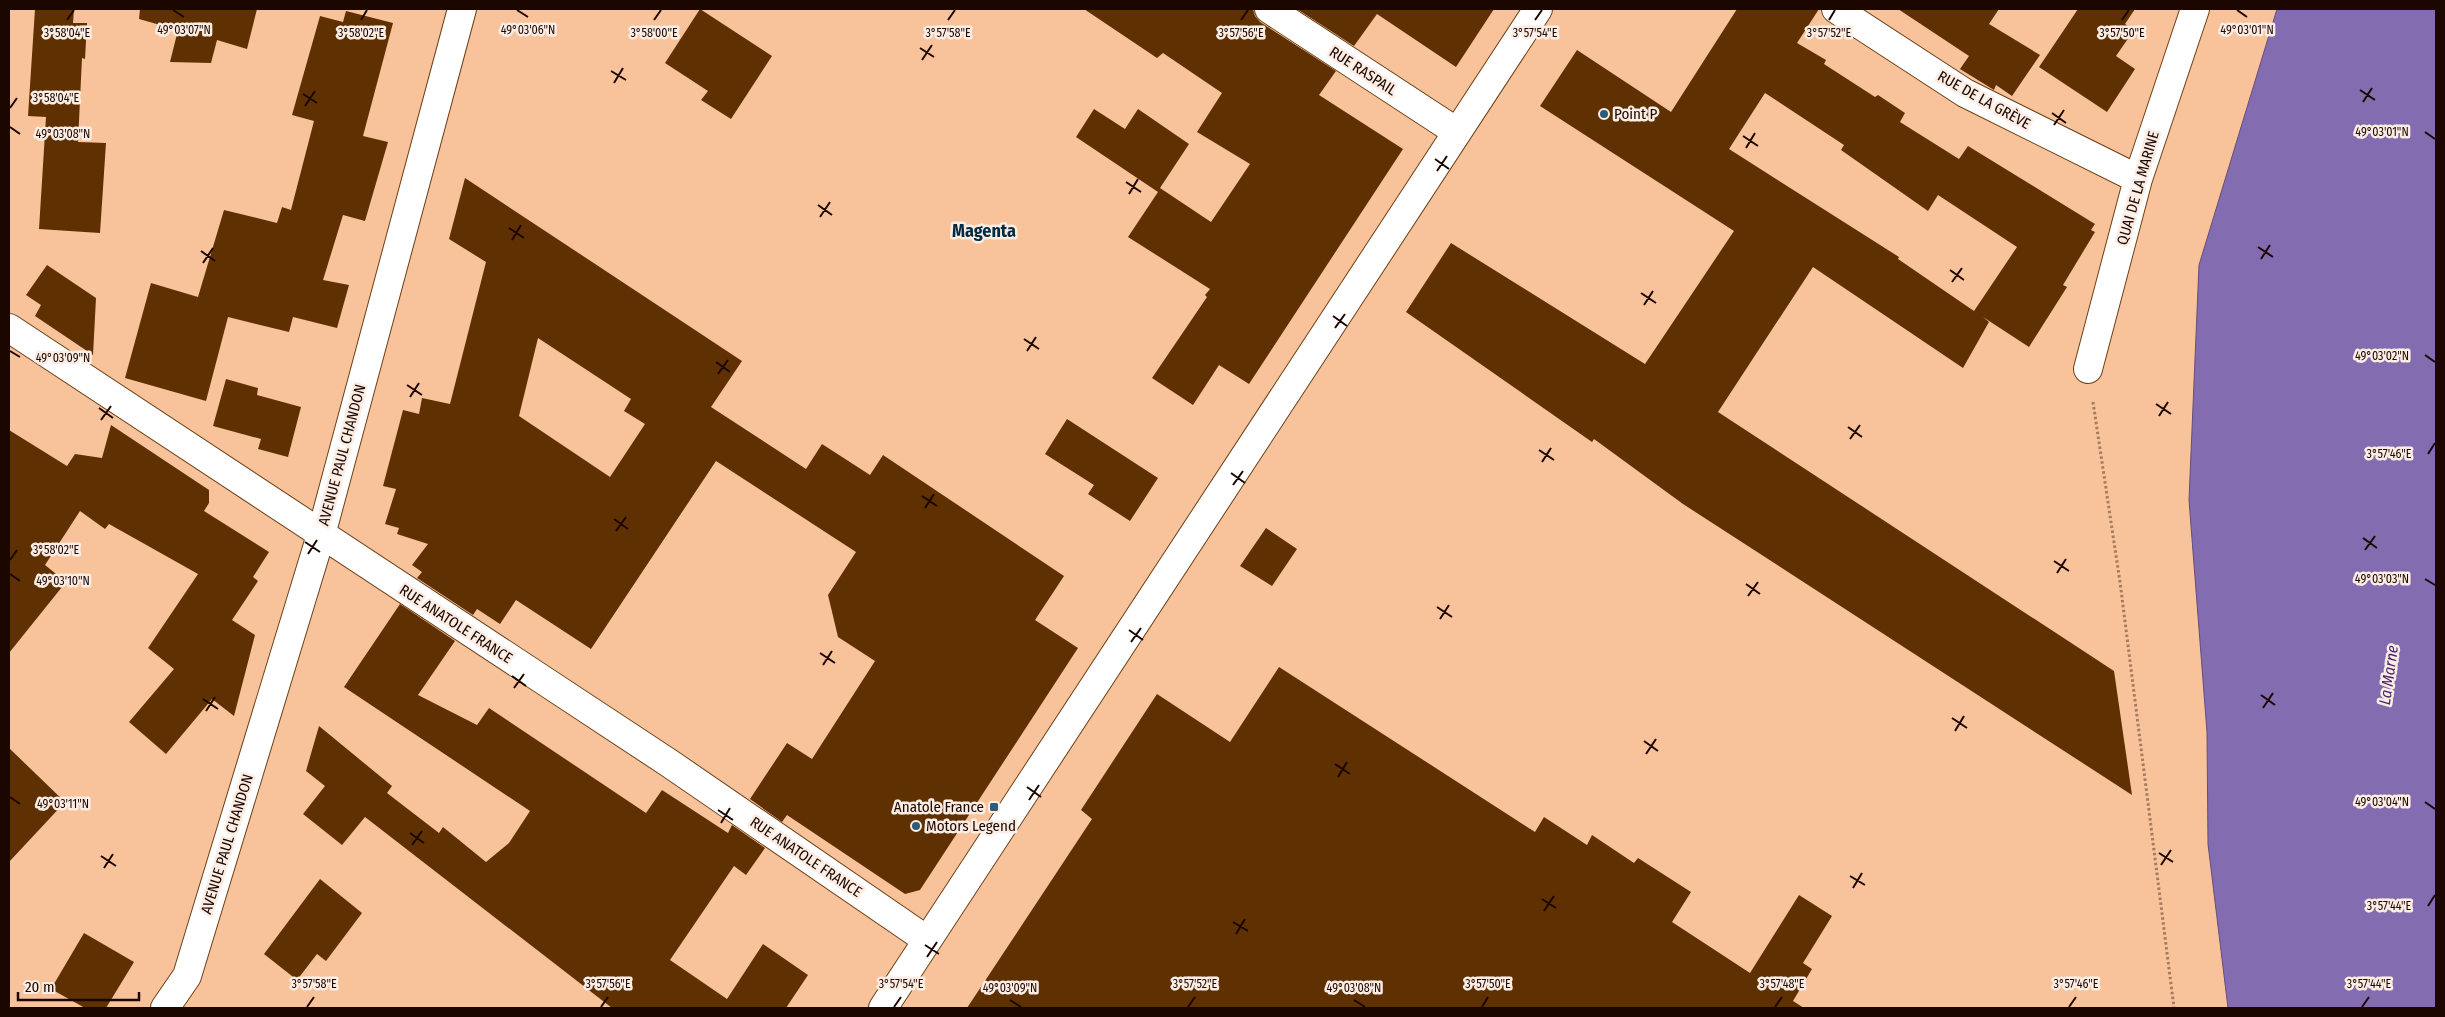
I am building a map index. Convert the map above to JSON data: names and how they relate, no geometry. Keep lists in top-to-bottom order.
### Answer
{
  "streets": {
    "street": [
      "RUE RASPAIL",
      "RUE DE LA GRÈVE",
      "QUAI DE LA MARINE",
      "AVENUE PAUL CHANDON",
      "RUE ANATOLE FRANCE"
    ]
  },
  "crossings": [
    ["RUE DE LA GRÈVE", "QUAI DE LA MARINE"],
    ["AVENUE PAUL CHANDON", "RUE ANATOLE FRANCE"]
  ],
  "districts": ["Magenta"],
  "water": ["La Marne"],
  "places": {
    "other": ["Point P", "Motors Legend"],
    "transit": ["Anatole France"]
  },
  "scale_bar": "20 m",
  "coordinates": [
    "49°03'07\"N",
    "49°03'06\"N",
    "49°03'01\"N",
    "3°58'04\"E",
    "3°58'02\"E",
    "3°58'00\"E",
    "3°57'58\"E",
    "3°57'56\"E",
    "3°57'54\"E",
    "3°57'52\"E",
    "3°57'50\"E",
    "49°03'08\"N",
    "49°03'02\"N",
    "49°03'09\"N",
    "3°57'46\"E",
    "49°03'03\"N",
    "49°03'10\"N",
    "49°03'04\"N",
    "49°03'11\"N",
    "3°57'44\"E",
    "3°57'48\"E"
  ]
}
